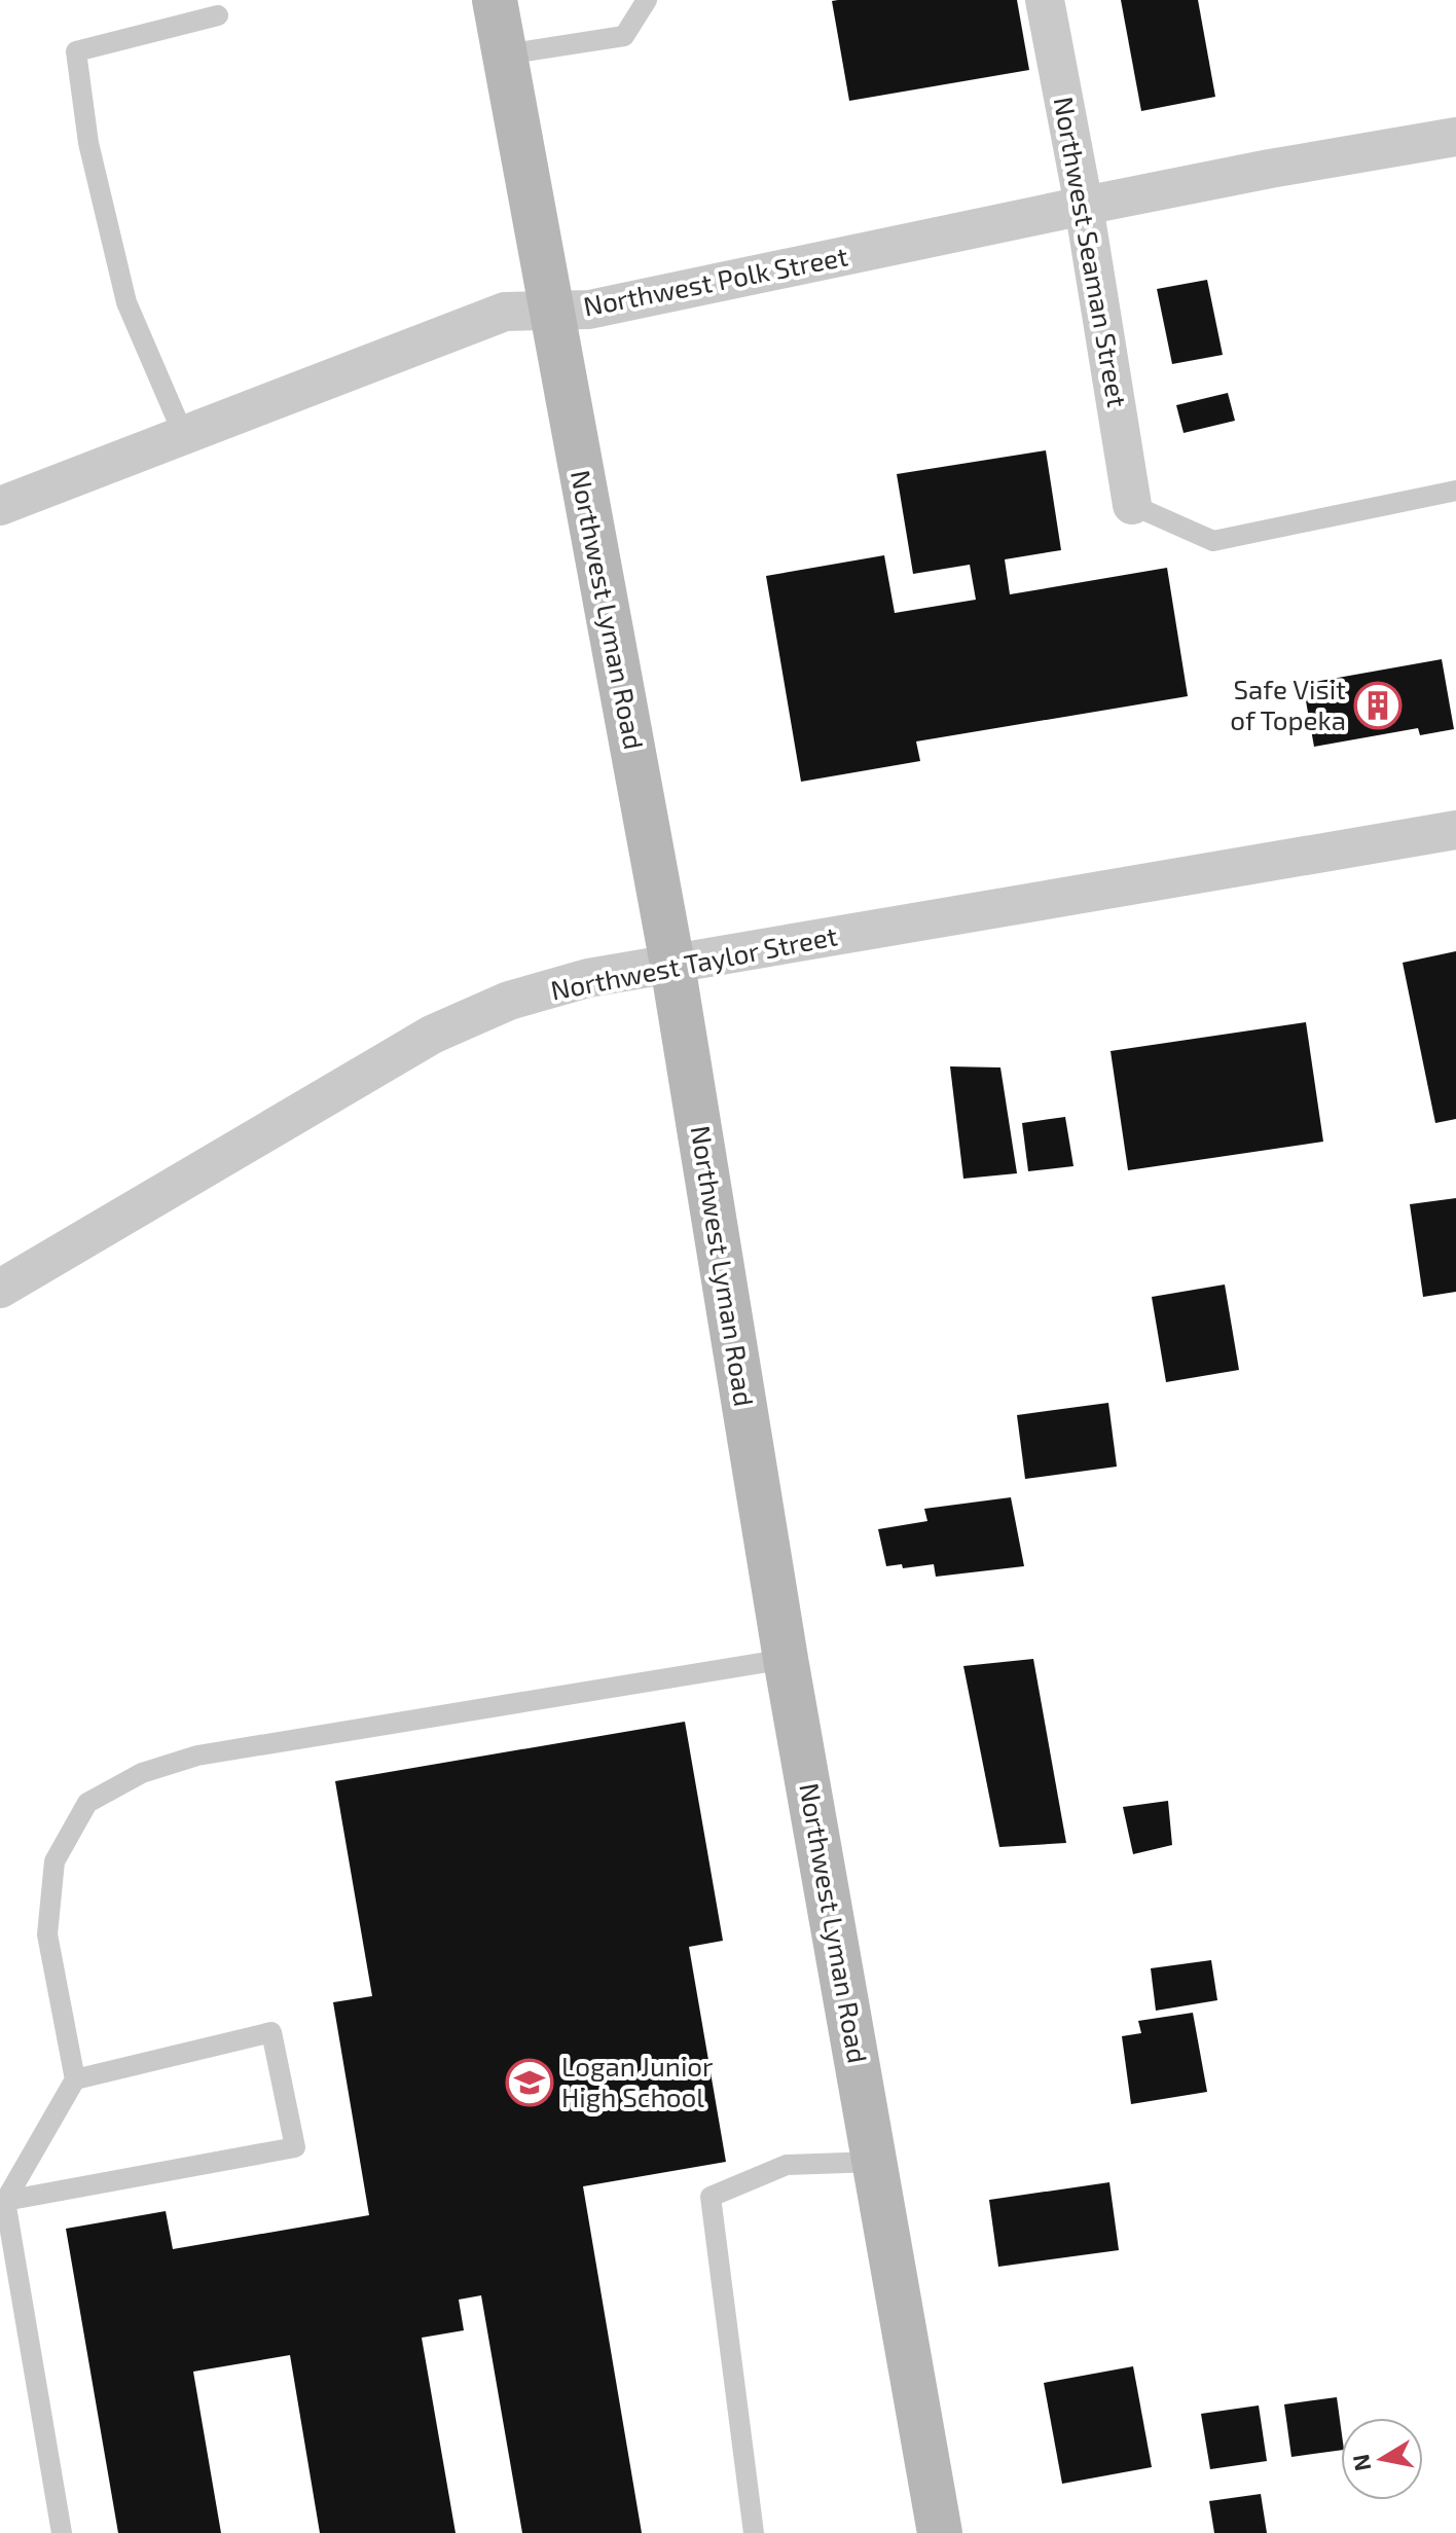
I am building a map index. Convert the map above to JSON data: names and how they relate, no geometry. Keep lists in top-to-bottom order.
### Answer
{
  "streets": {
    "street": [
      "Northwest Seaman Street",
      "Northwest Polk Street",
      "Northwest Lyman Road",
      "Northwest Taylor Street"
    ]
  },
  "crossings": [
    ["Northwest Seaman Street", "Northwest Polk Street"],
    ["Northwest Polk Street", "Northwest Lyman Road"],
    ["Northwest Lyman Road", "Northwest Taylor Street"]
  ],
  "places": {
    "building": ["Safe Visit of Topeka"],
    "school or university": ["Logan Junior High School"]
  },
  "north": "left"
}
